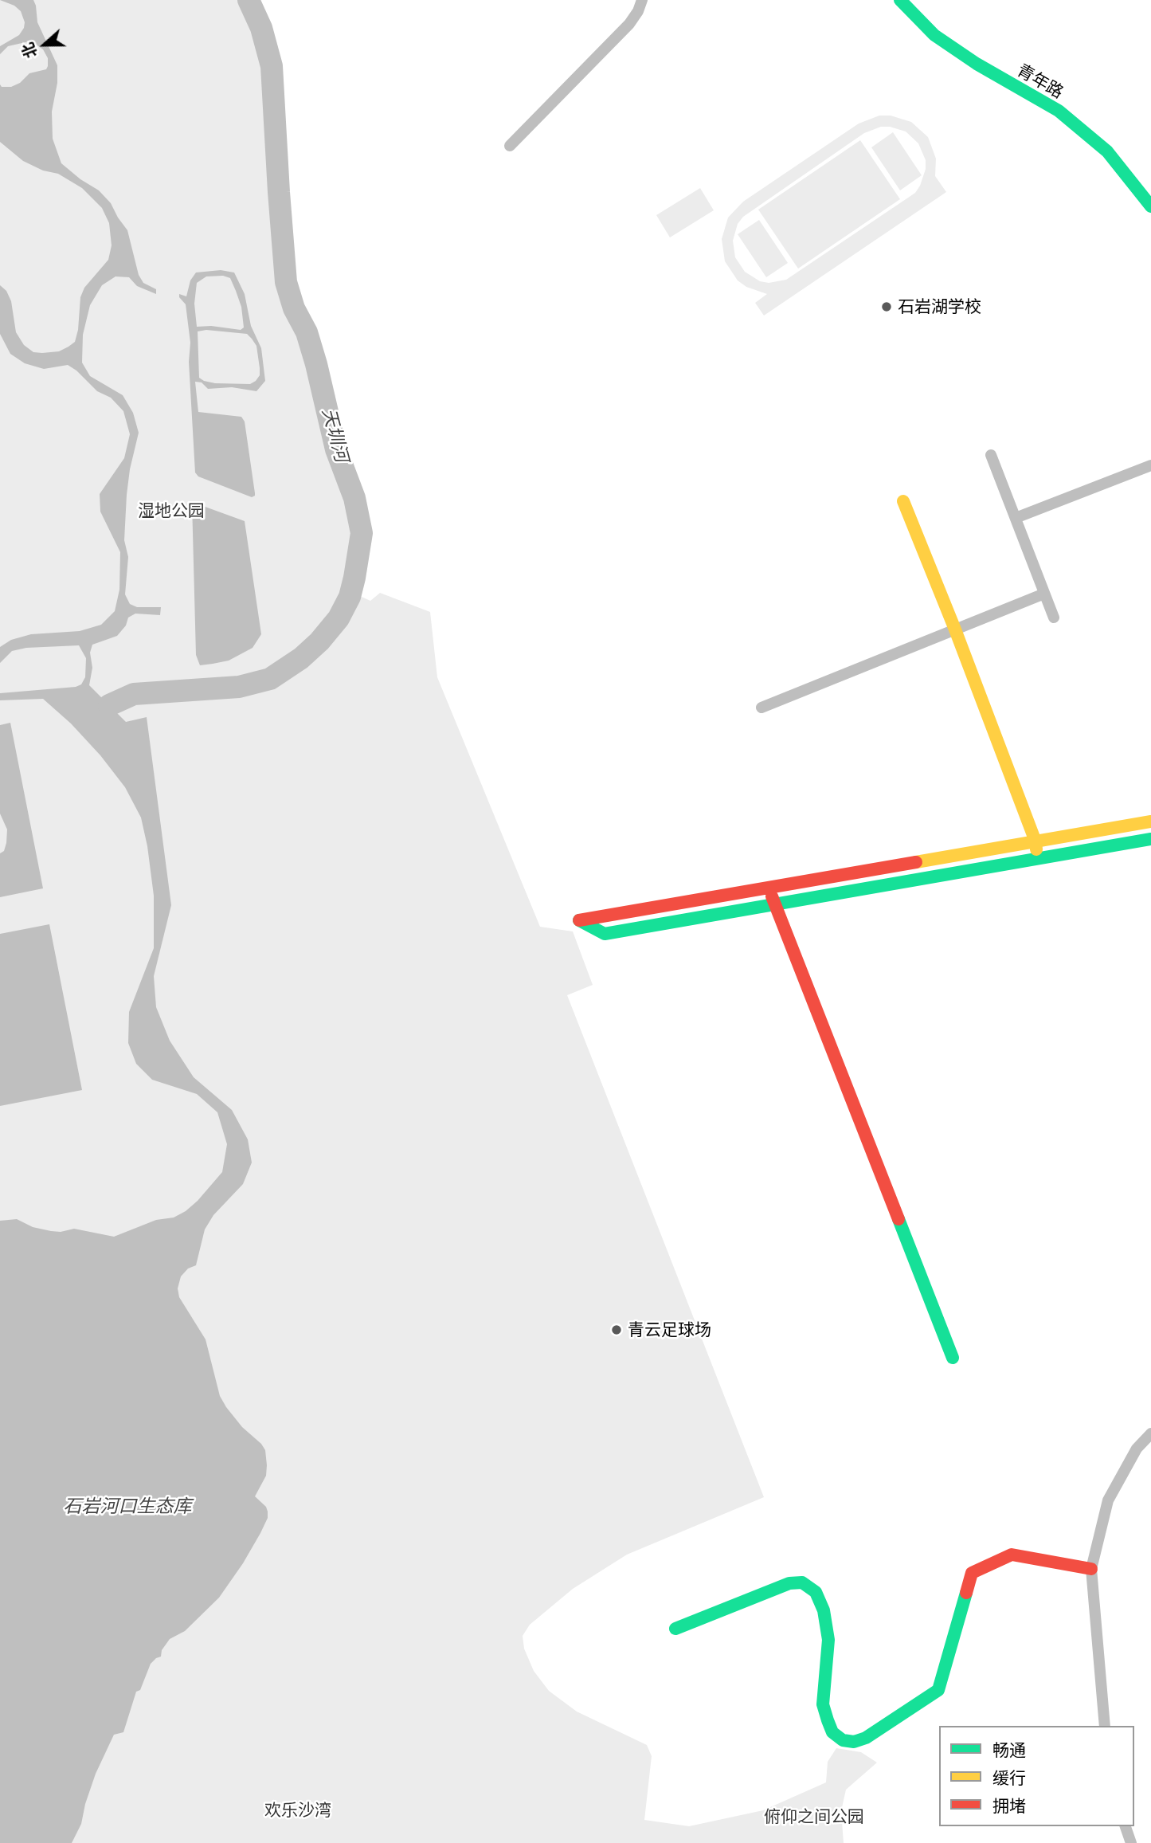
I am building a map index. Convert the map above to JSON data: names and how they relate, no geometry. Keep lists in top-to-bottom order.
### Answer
{
  "streets": {
    "street": ["青年路"]
  },
  "water": ["天圳河", "石岩河口生态库"],
  "parks": ["湿地公园", "欢乐沙湾", "俯仰之间公园"],
  "places": ["石岩湖学校", "青云足球场"],
  "legend": ["畅通", "缓行", "拥堵"],
  "north": "left"
}
